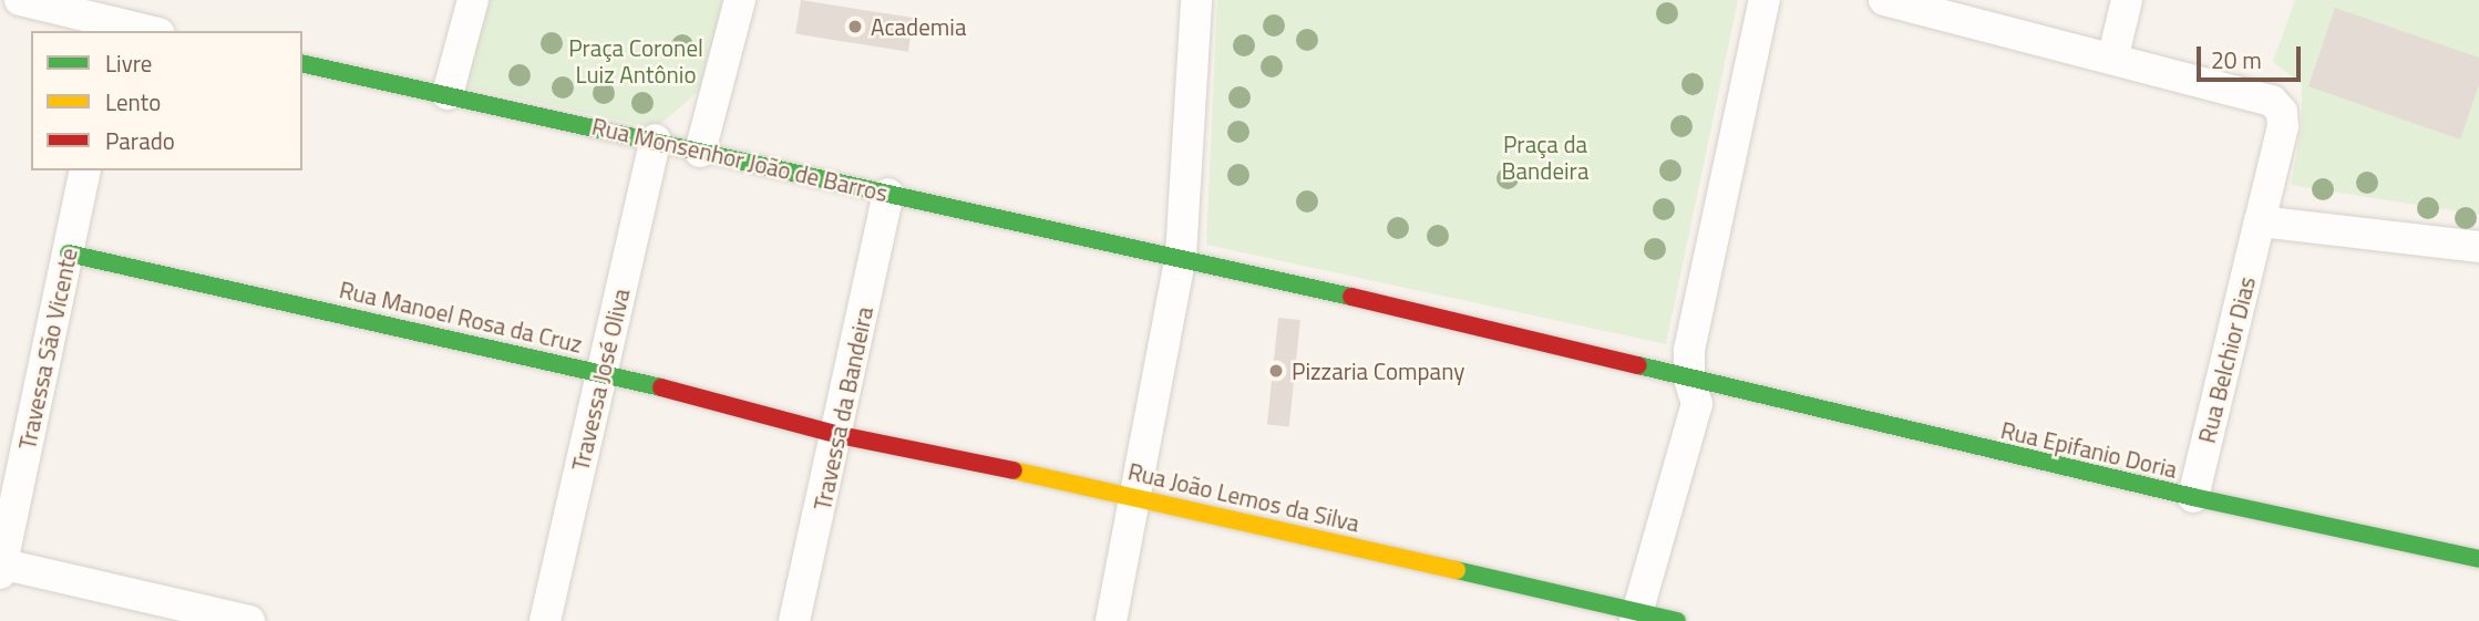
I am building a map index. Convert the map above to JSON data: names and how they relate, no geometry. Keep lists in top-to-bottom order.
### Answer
{
  "streets": {
    "street": [
      "Rua Monsenhor João de Barros",
      "Rua Manoel Rosa da Cruz",
      "Travessa São Vicente",
      "Rua Belchior Dias",
      "Travessa José Oliva",
      "Travessa da Bandeira",
      "Rua Epifanio Doria",
      "Rua João Lemos da Silva"
    ]
  },
  "crossings": [
    ["Rua Monsenhor João de Barros", "Travessa José Oliva"],
    ["Rua Monsenhor João de Barros", "Travessa da Bandeira"],
    ["Rua Manoel Rosa da Cruz", "Travessa São Vicente"],
    ["Rua Manoel Rosa da Cruz", "Travessa José Oliva"],
    ["Rua Manoel Rosa da Cruz", "Travessa da Bandeira"],
    ["Rua Manoel Rosa da Cruz", "Rua João Lemos da Silva"],
    ["Rua Belchior Dias", "Rua Epifanio Doria"],
    ["Travessa da Bandeira", "Rua João Lemos da Silva"]
  ],
  "parks": ["Praça Coronel Luiz Antônio", "Praça da Bandeira"],
  "places": ["Academia", "Pizzaria Company"],
  "legend": ["Livre", "Lento", "Parado"],
  "scale_bar": "20 m"
}
